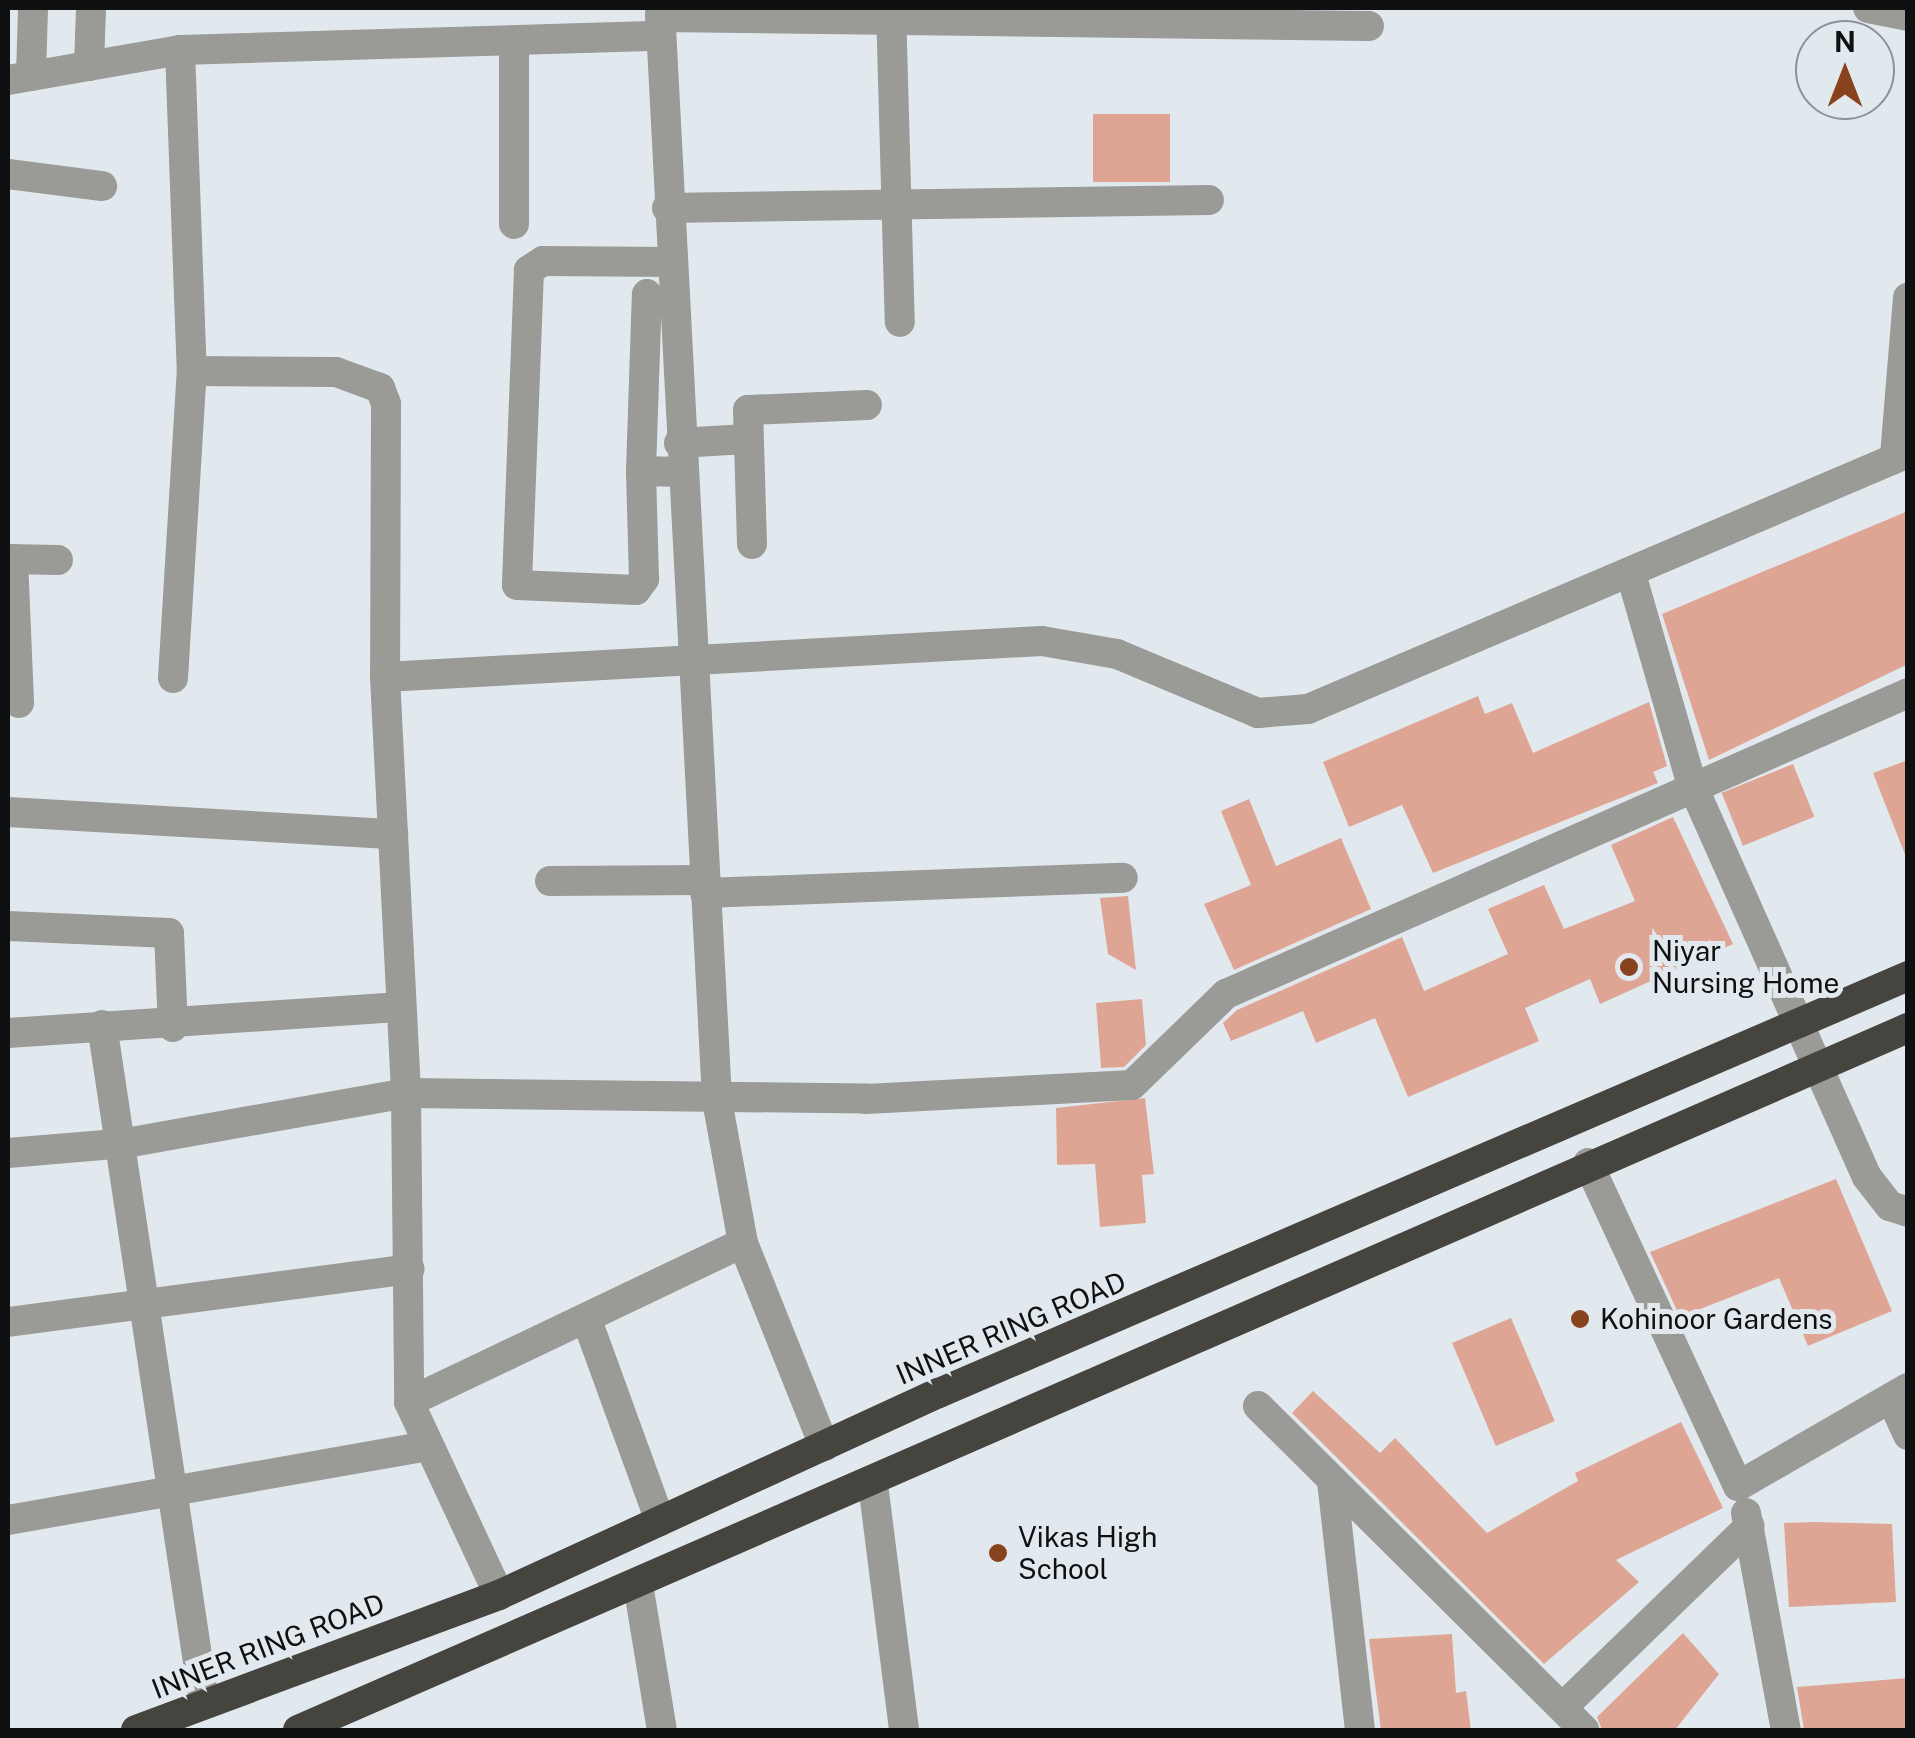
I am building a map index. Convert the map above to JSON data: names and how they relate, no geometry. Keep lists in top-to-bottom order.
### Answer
{
  "streets": {
    "highway": ["INNER RING ROAD"]
  },
  "places": ["Niyar Nursing Home", "Kohinoor Gardens", "Vikas High School"],
  "north": "top"
}
